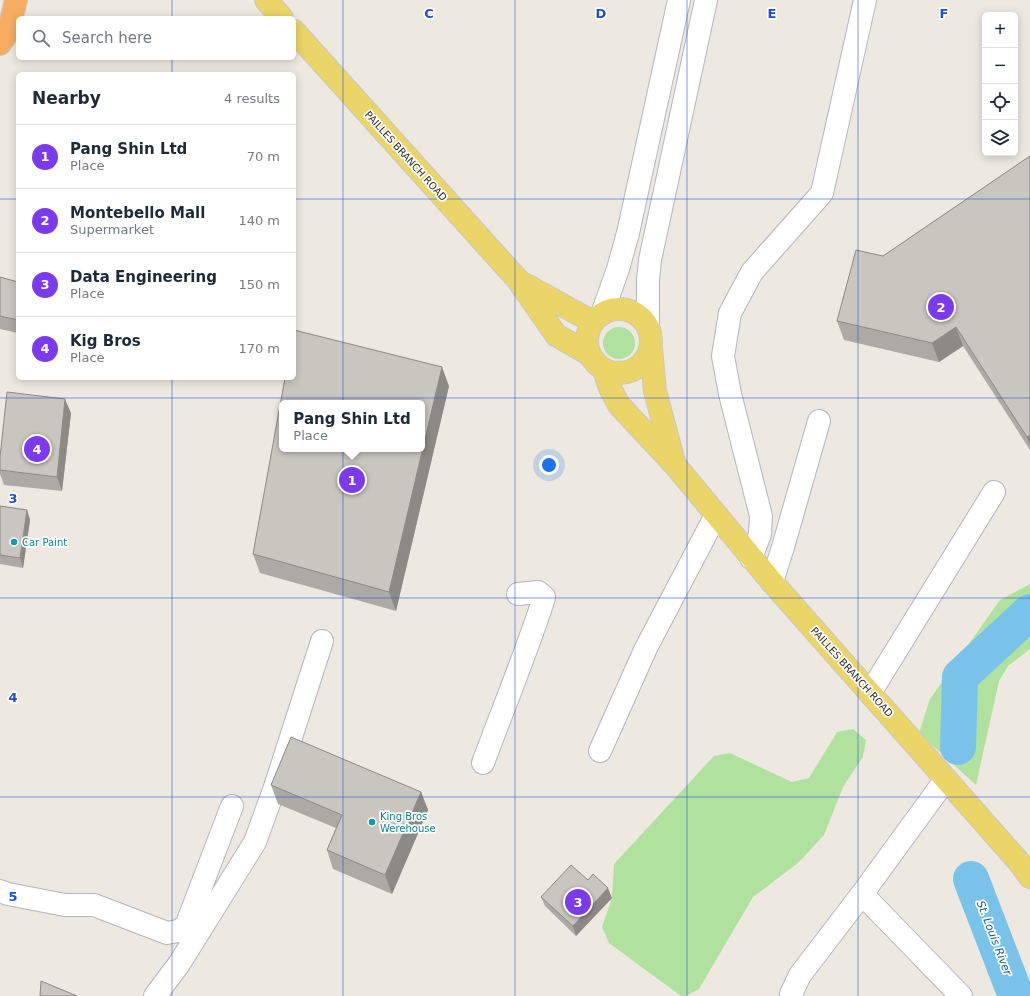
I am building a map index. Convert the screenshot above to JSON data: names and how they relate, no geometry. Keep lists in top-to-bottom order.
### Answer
{
  "streets": {
    "main road": ["PAILLES BRANCH ROAD"]
  },
  "water": ["St. Louis River"],
  "places": ["Car Paint", "King Bros Werehouse"],
  "page": {
    "map_buttons": ["+", "−"],
    "search": "Search here",
    "heading": ["Nearby", "4 results"],
    "list": [
      {
        "mark": "1",
        "name": "Pang Shin Ltd",
        "note": "Place",
        "value": "70 m"
      },
      {
        "mark": "2",
        "name": "Montebello Mall",
        "note": "Supermarket",
        "value": "140 m"
      },
      {
        "mark": "3",
        "name": "Data Engineering",
        "note": "Place",
        "value": "150 m"
      },
      {
        "mark": "4",
        "name": "Kig Bros",
        "note": "Place",
        "value": "170 m"
      }
    ],
    "pins": [
      "2",
      "4",
      "1",
      "3"
    ],
    "popup": ["Pang Shin Ltd", "Place"]
  },
  "grid": {
    "columns": [
      "C",
      "D",
      "E",
      "F"
    ],
    "rows": ["3", "4", "5"]
  }
}
